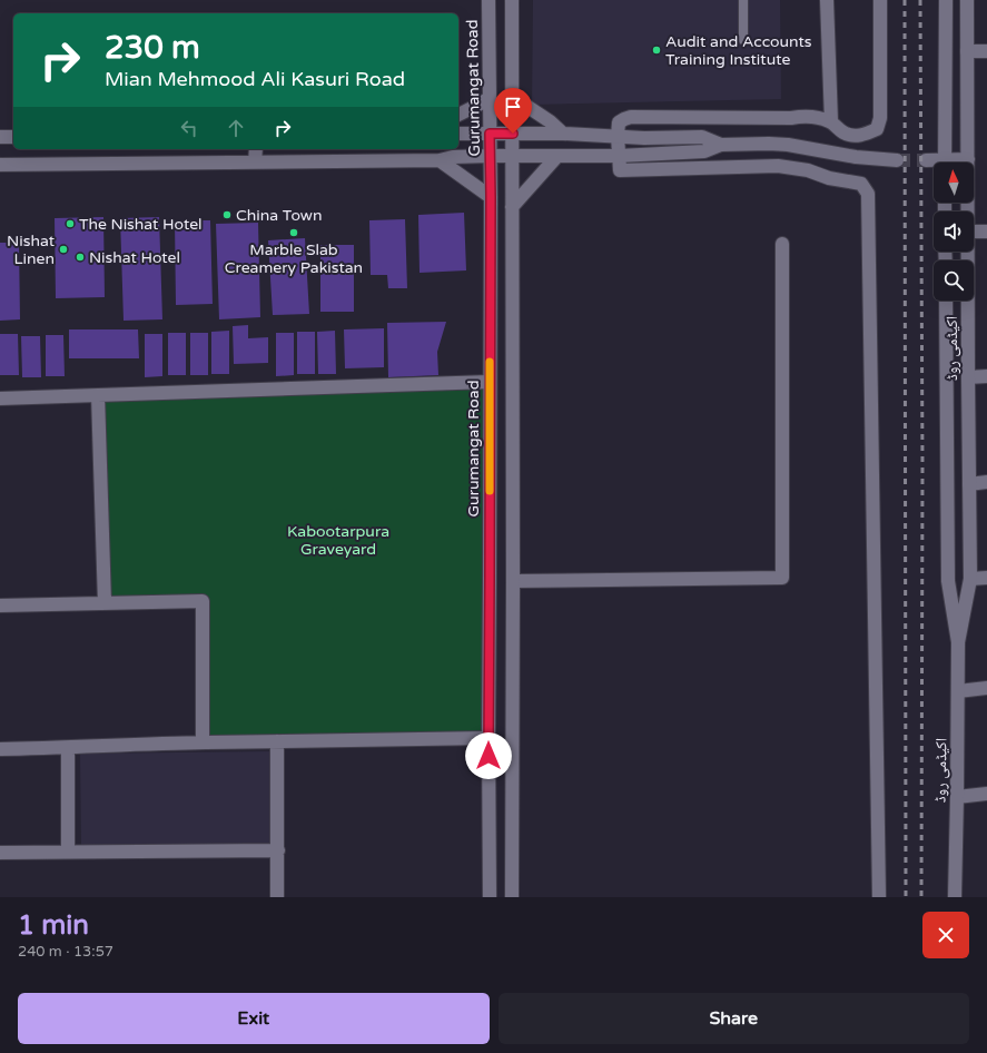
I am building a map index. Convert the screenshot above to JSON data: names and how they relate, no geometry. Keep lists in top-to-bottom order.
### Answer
{
  "streets": {
    "street": ["Gurumangat Road", "اکیڈمی روڈ"]
  },
  "parks": ["Kabootarpura Graveyard"],
  "places": [
    "Audit and Accounts Training Institute",
    "China Town",
    "The Nishat Hotel",
    "Marble Slab Creamery Pakistan",
    "Nishat Linen",
    "Nishat Hotel"
  ],
  "north": "top",
  "page": {
    "turn": ["230 m", "Mian Mehmood Ali Kasuri Road"],
    "heading": ["1 min", "240 m · 13:57"],
    "buttons": ["Exit", "Share"]
  }
}
